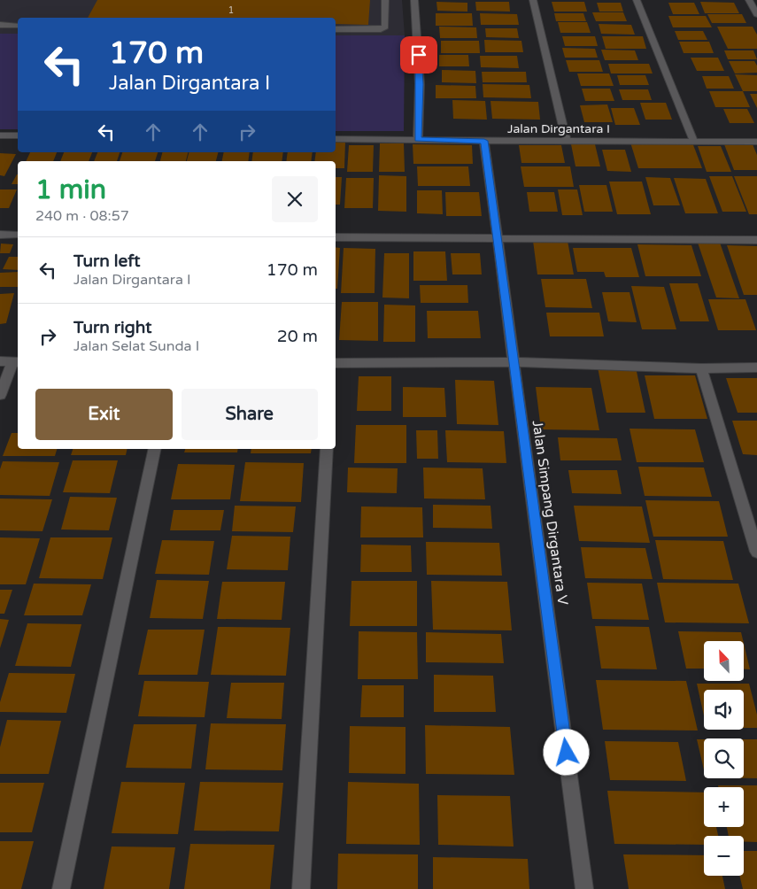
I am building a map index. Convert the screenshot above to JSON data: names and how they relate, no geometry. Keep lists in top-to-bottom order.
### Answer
{
  "streets": {
    "street": ["Jalan Dirgantara I", "Jalan Simpang Dirgantara V"]
  },
  "crossings": [
    ["Jalan Dirgantara I", "Jalan Simpang Dirgantara V"]
  ],
  "house_numbers": ["1"],
  "north": "top left",
  "page": {
    "turn": ["170 m", "Jalan Dirgantara I"],
    "heading": ["1 min", "240 m · 08:57"],
    "list": [
      {
        "name": "Turn left",
        "note": "Jalan Dirgantara I",
        "value": "170 m"
      },
      {
        "name": "Turn right",
        "note": "Jalan Selat Sunda I",
        "value": "20 m"
      }
    ],
    "buttons": ["Exit", "Share"],
    "map_buttons": ["+", "−"]
  }
}
